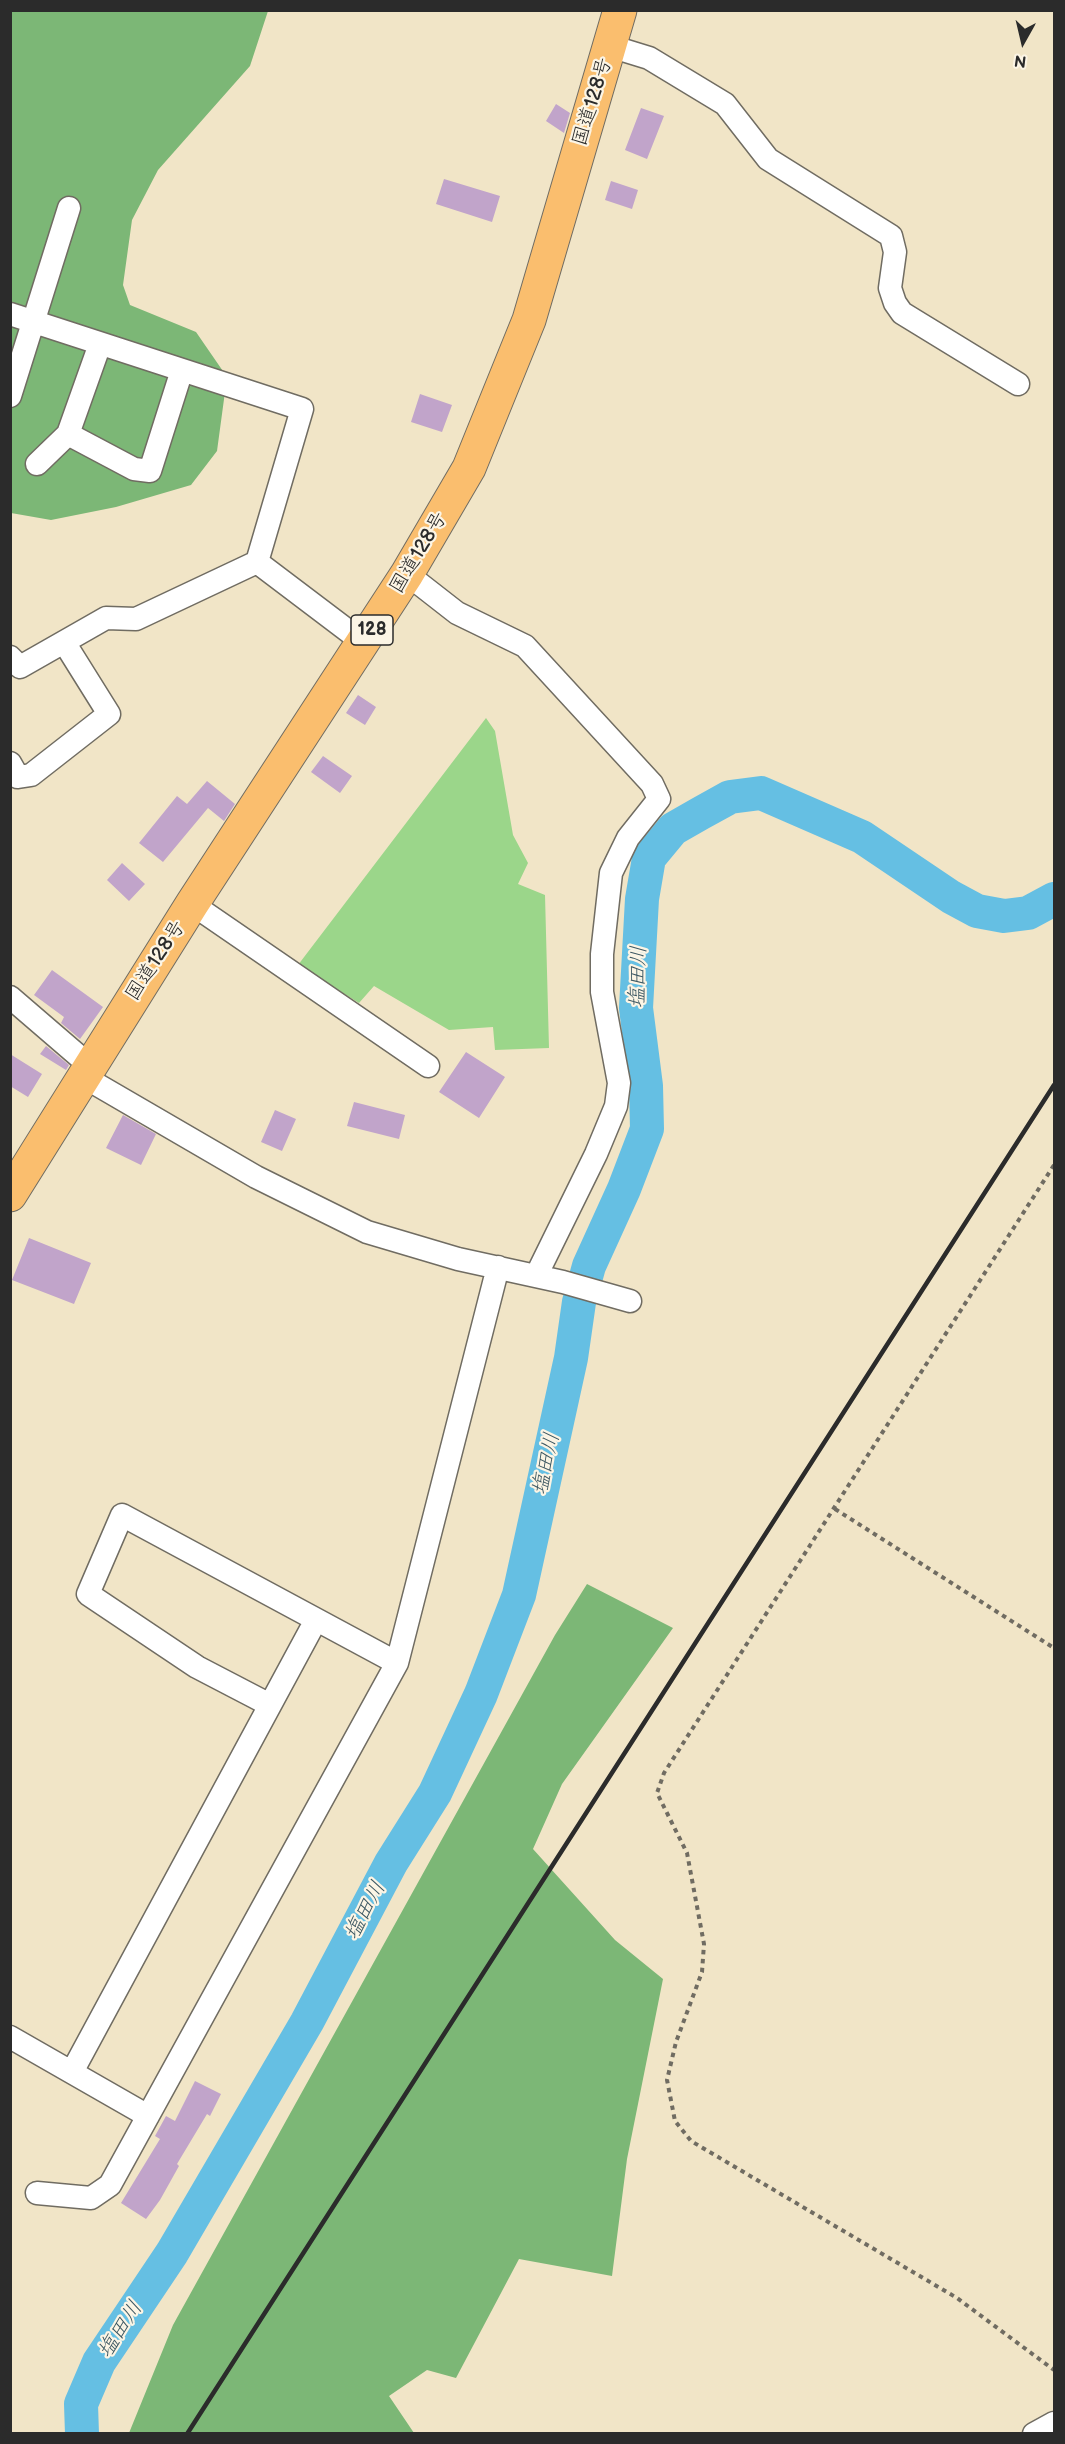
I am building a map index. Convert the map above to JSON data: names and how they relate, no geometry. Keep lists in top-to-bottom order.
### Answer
{
  "streets": {
    "highway": ["国道128号", "128"]
  },
  "water": ["塩田川"],
  "north": "bottom"
}
